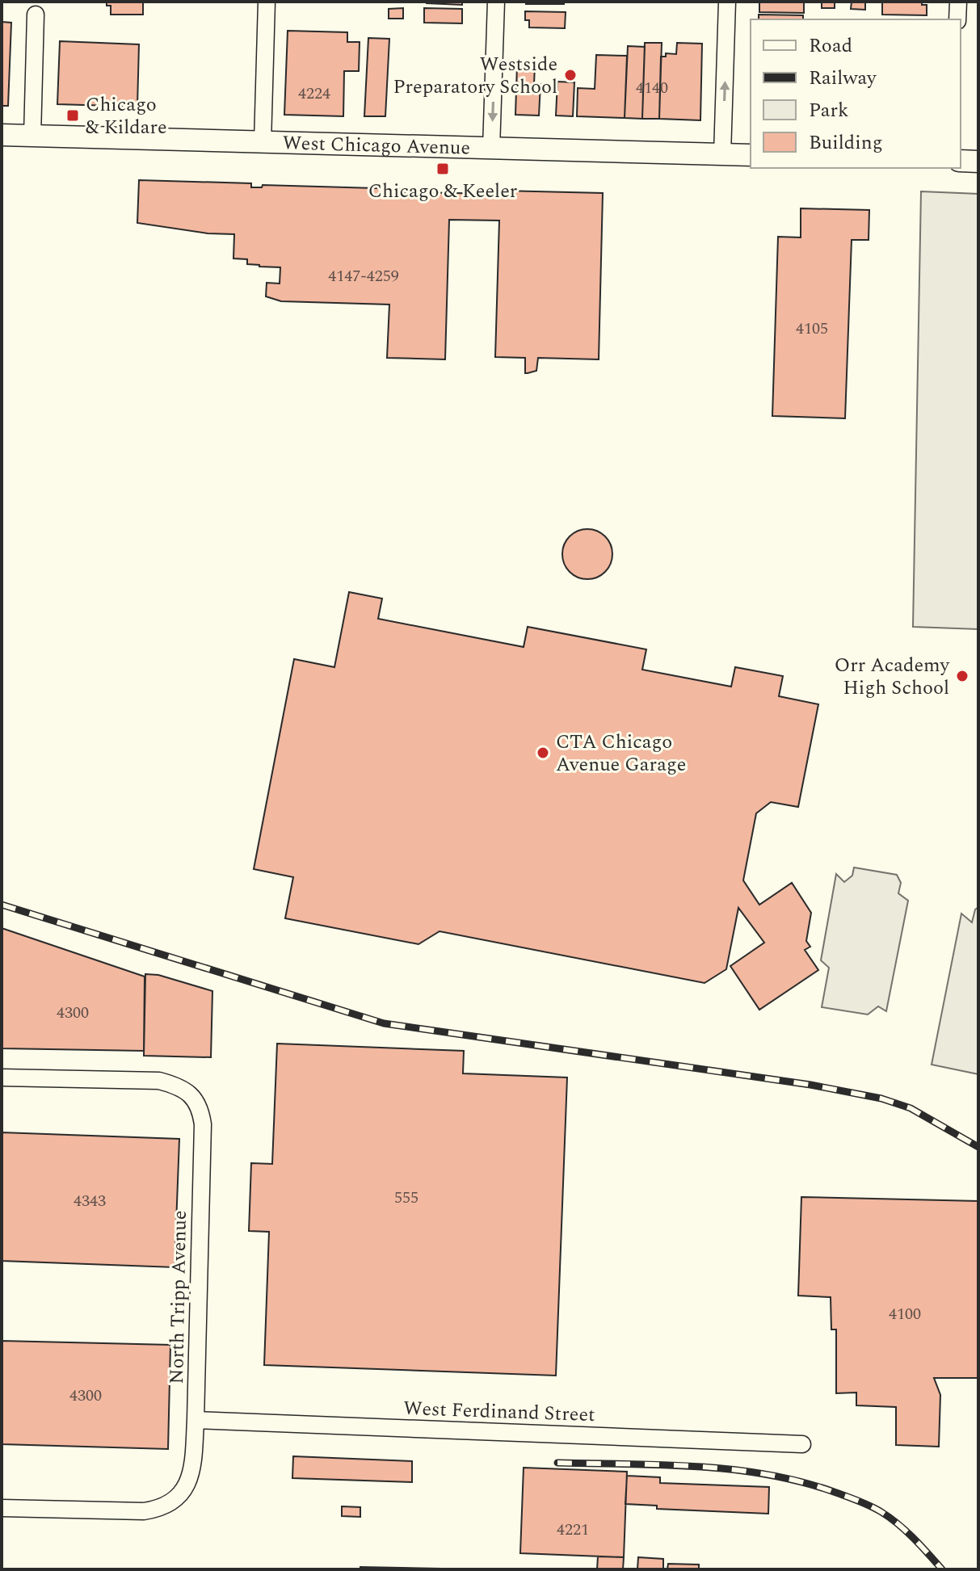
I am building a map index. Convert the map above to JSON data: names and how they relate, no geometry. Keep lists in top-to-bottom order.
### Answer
{
  "streets": {
    "main road": ["West Chicago Avenue"],
    "street": ["North Tripp Avenue", "West Ferdinand Street"]
  },
  "crossings": [
    ["North Tripp Avenue", "West Ferdinand Street"]
  ],
  "places": {
    "other": ["Westside Preparatory School", "Orr Academy High School", "CTA Chicago Avenue Garage"],
    "transit": ["Chicago & Kildare", "Chicago & Keeler"]
  },
  "house_numbers": [
    "4140",
    "4224",
    "4147-4259",
    "4105",
    "4300",
    "555",
    "4343",
    "4100",
    "4300",
    "4221"
  ],
  "legend": [
    "Road",
    "Railway",
    "Park",
    "Building"
  ]
}
